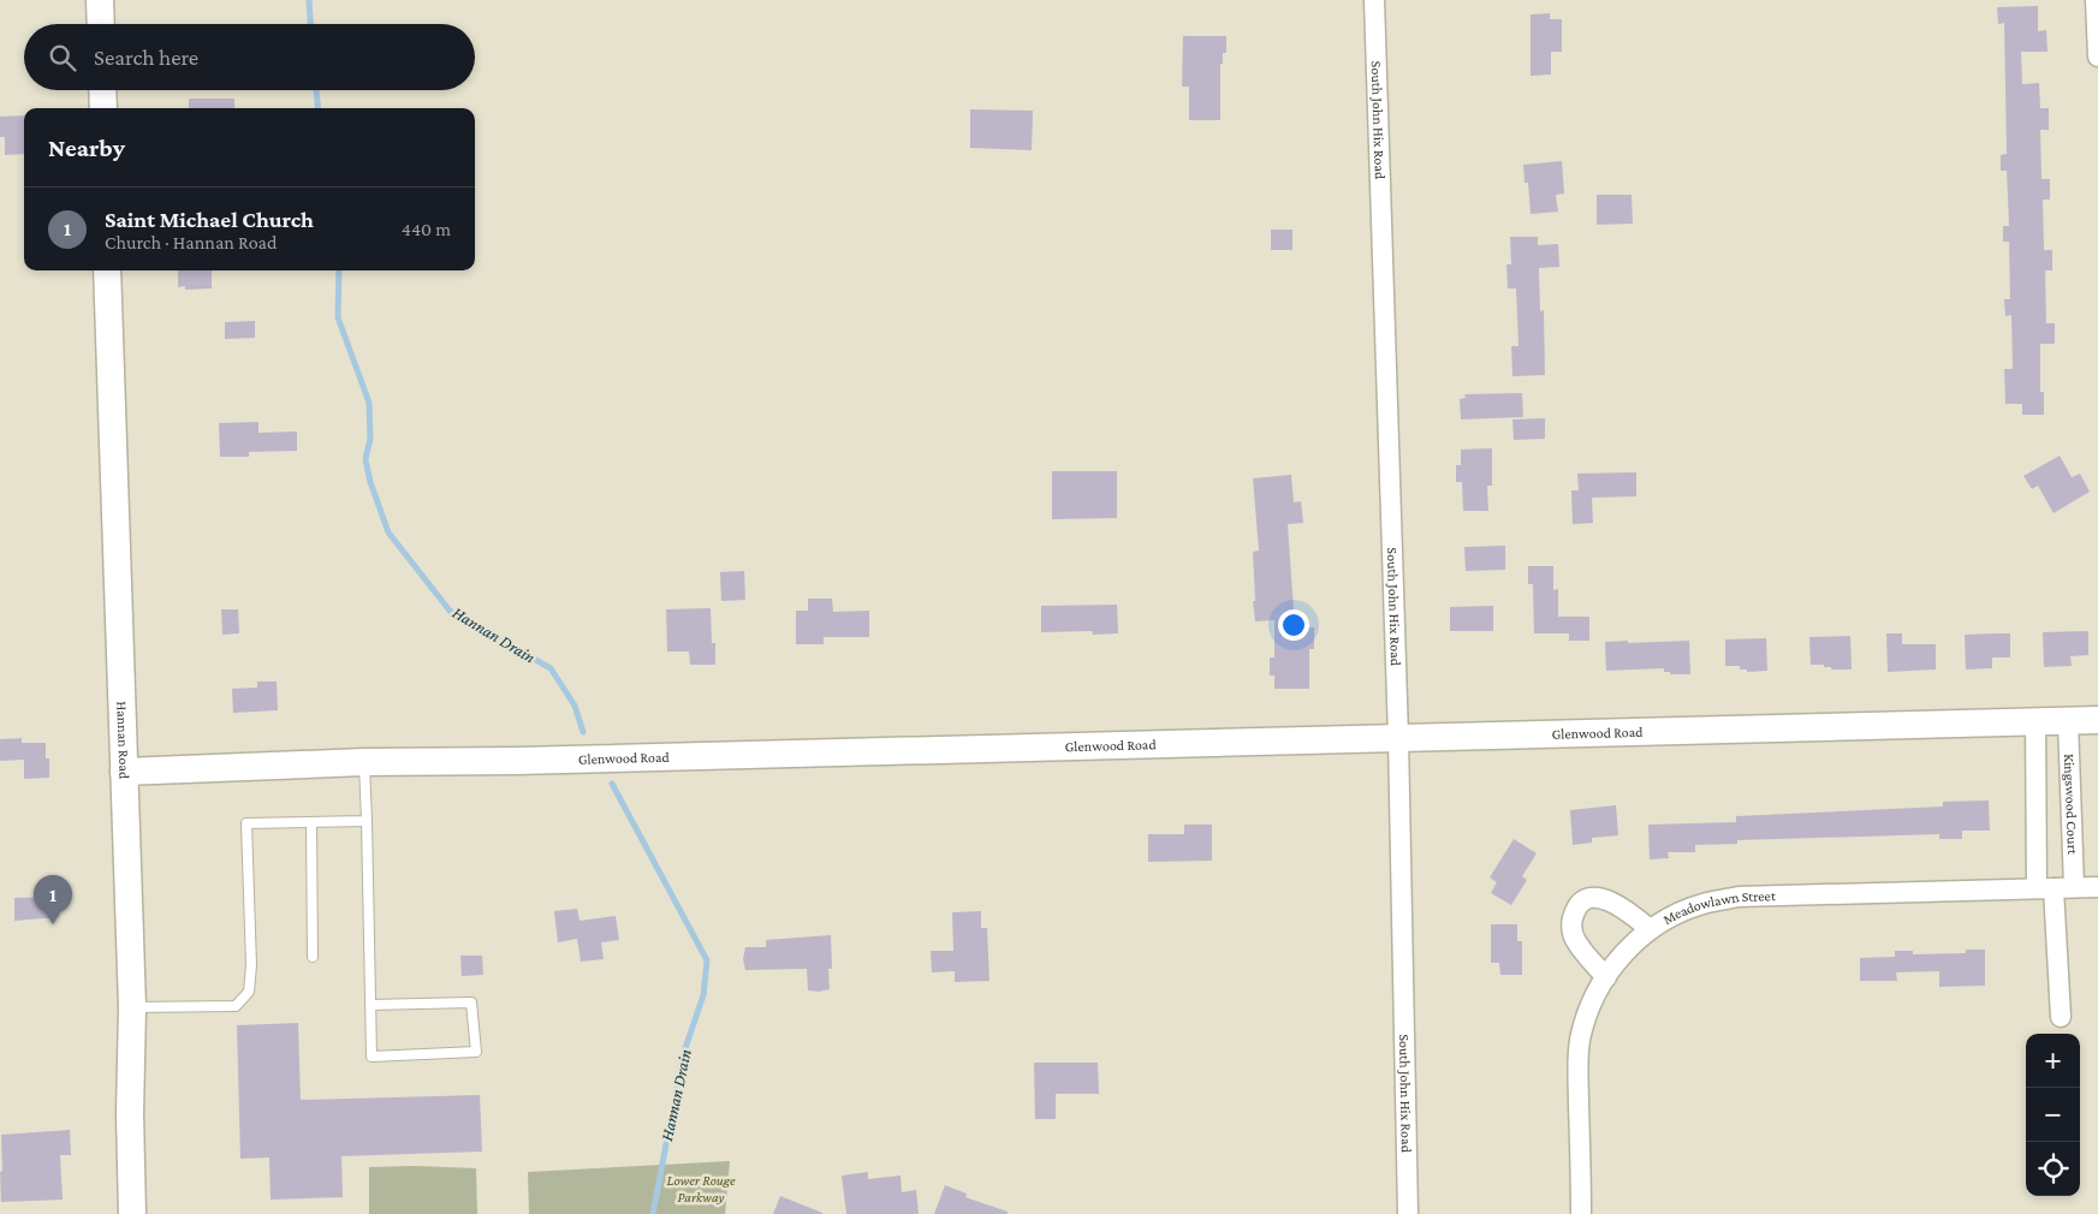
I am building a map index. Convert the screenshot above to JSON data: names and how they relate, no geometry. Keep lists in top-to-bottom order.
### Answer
{
  "streets": {
    "street": [
      "South John Hix Road",
      "Glenwood Road",
      "Hannan Road",
      "Kingswood Court",
      "Meadowlawn Street"
    ]
  },
  "crossings": [
    ["South John Hix Road", "Glenwood Road"],
    ["Glenwood Road", "Hannan Road"],
    ["Glenwood Road", "Kingswood Court"],
    ["Kingswood Court", "Meadowlawn Street"]
  ],
  "water": ["Hannan Drain"],
  "parks": ["Lower Rouge Parkway"],
  "page": {
    "search": "Search here",
    "heading": "Nearby",
    "list": [
      {
        "mark": "1",
        "name": "Saint Michael Church",
        "note": "Church · Hannan Road",
        "value": "440 m"
      }
    ],
    "pins": "1",
    "map_buttons": ["+", "−"]
  }
}
